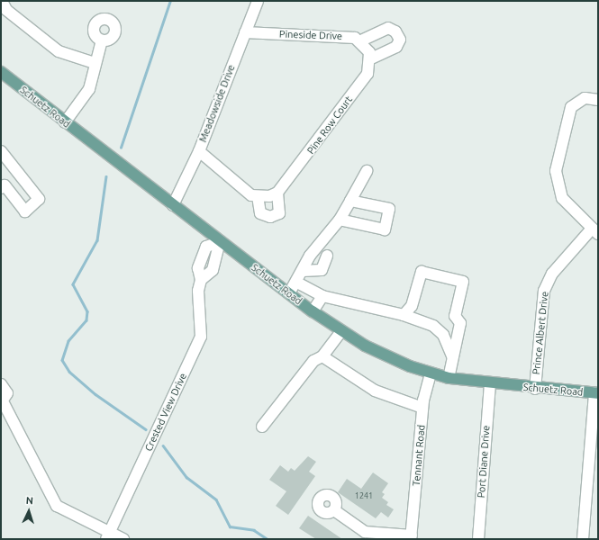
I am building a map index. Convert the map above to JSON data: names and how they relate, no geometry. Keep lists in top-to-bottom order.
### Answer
{
  "streets": {
    "main road": ["Schuetz Road"],
    "street": [
      "Pineside Drive",
      "Meadowside Drive",
      "Pine Row Court",
      "Prince Albert Drive",
      "Crested View Drive",
      "Tennant Road",
      "Port Diane Drive"
    ]
  },
  "crossings": [
    ["Pineside Drive", "Meadowside Drive"],
    ["Pineside Drive", "Pine Row Court"],
    ["Meadowside Drive", "Schuetz Road"],
    ["Schuetz Road", "Prince Albert Drive"],
    ["Schuetz Road", "Crested View Drive"],
    ["Schuetz Road", "Tennant Road"],
    ["Schuetz Road", "Port Diane Drive"]
  ],
  "house_numbers": ["1241"],
  "north": "top"
}
